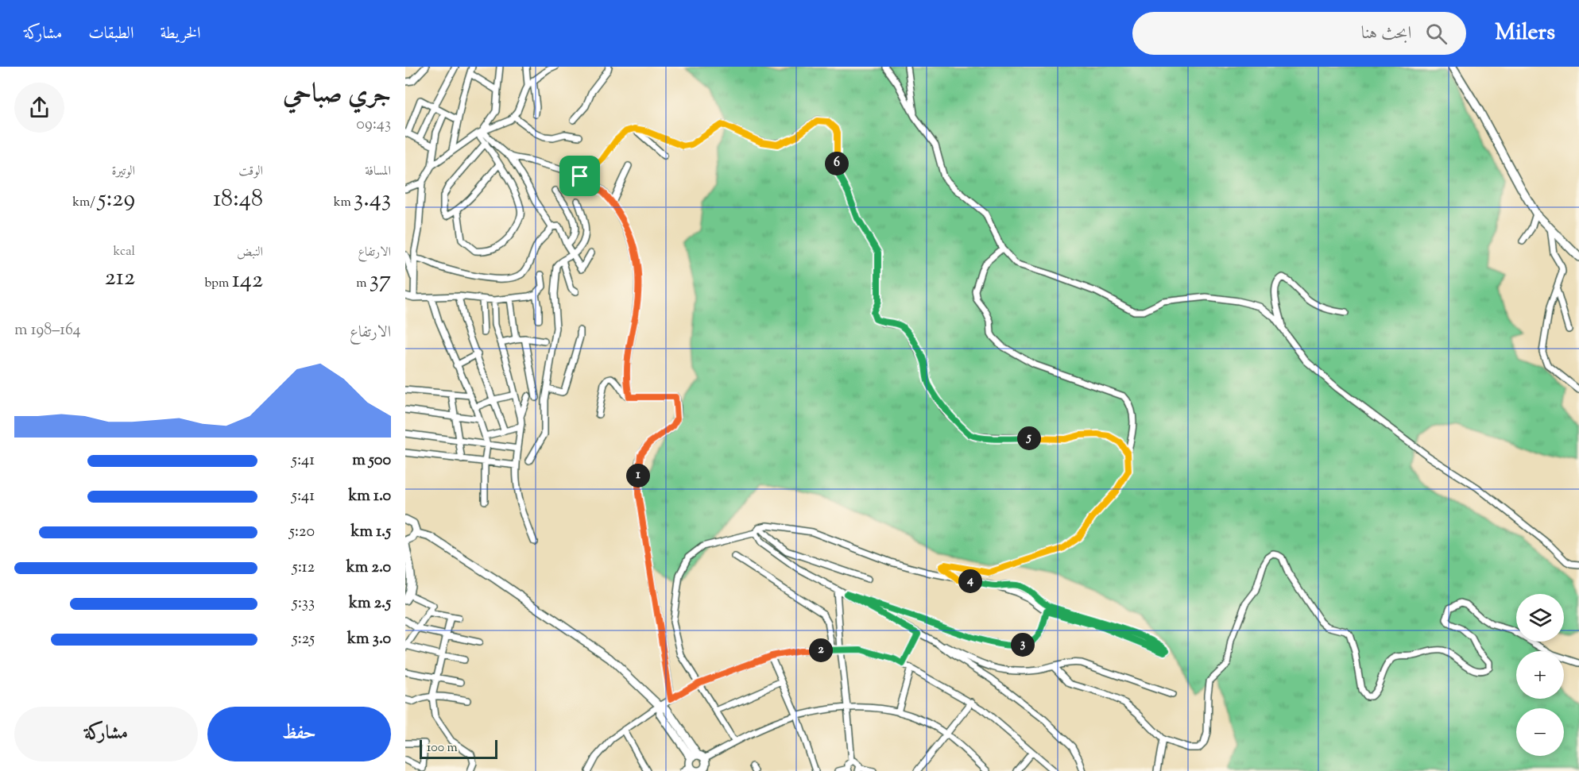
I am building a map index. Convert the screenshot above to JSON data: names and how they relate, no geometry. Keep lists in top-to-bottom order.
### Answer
{
  "scale_bar": "100 m",
  "page": {
    "header": "Milers",
    "search": "ابحث هنا",
    "nav": ["الخريطة", "الطبقات", "مشاركة"],
    "heading": ["جري صباحي", "09:43"],
    "stats": [
      ["المسافة", "3.43 km"],
      ["الوقت", "18:48"],
      ["الوتيرة", "5:29 /km"],
      ["الارتفاع", "37 m"],
      ["النبض", "142 bpm"],
      ["kcal", "212"]
    ],
    "pins": [
      "6",
      "5",
      "1",
      "4",
      "3",
      "2"
    ],
    "chart": ["الارتفاع", "164–198 m"],
    "list": [
      {
        "name": "500 m",
        "note": "5:41"
      },
      {
        "name": "1.0 km",
        "note": "5:41"
      },
      {
        "name": "1.5 km",
        "note": "5:20"
      },
      {
        "name": "2.0 km",
        "note": "5:12"
      },
      {
        "name": "2.5 km",
        "note": "5:33"
      },
      {
        "name": "3.0 km",
        "note": "5:25"
      }
    ],
    "map_buttons": ["+", "−"],
    "buttons": ["حفظ", "مشاركة"],
    "scale": "100 m"
  }
}
